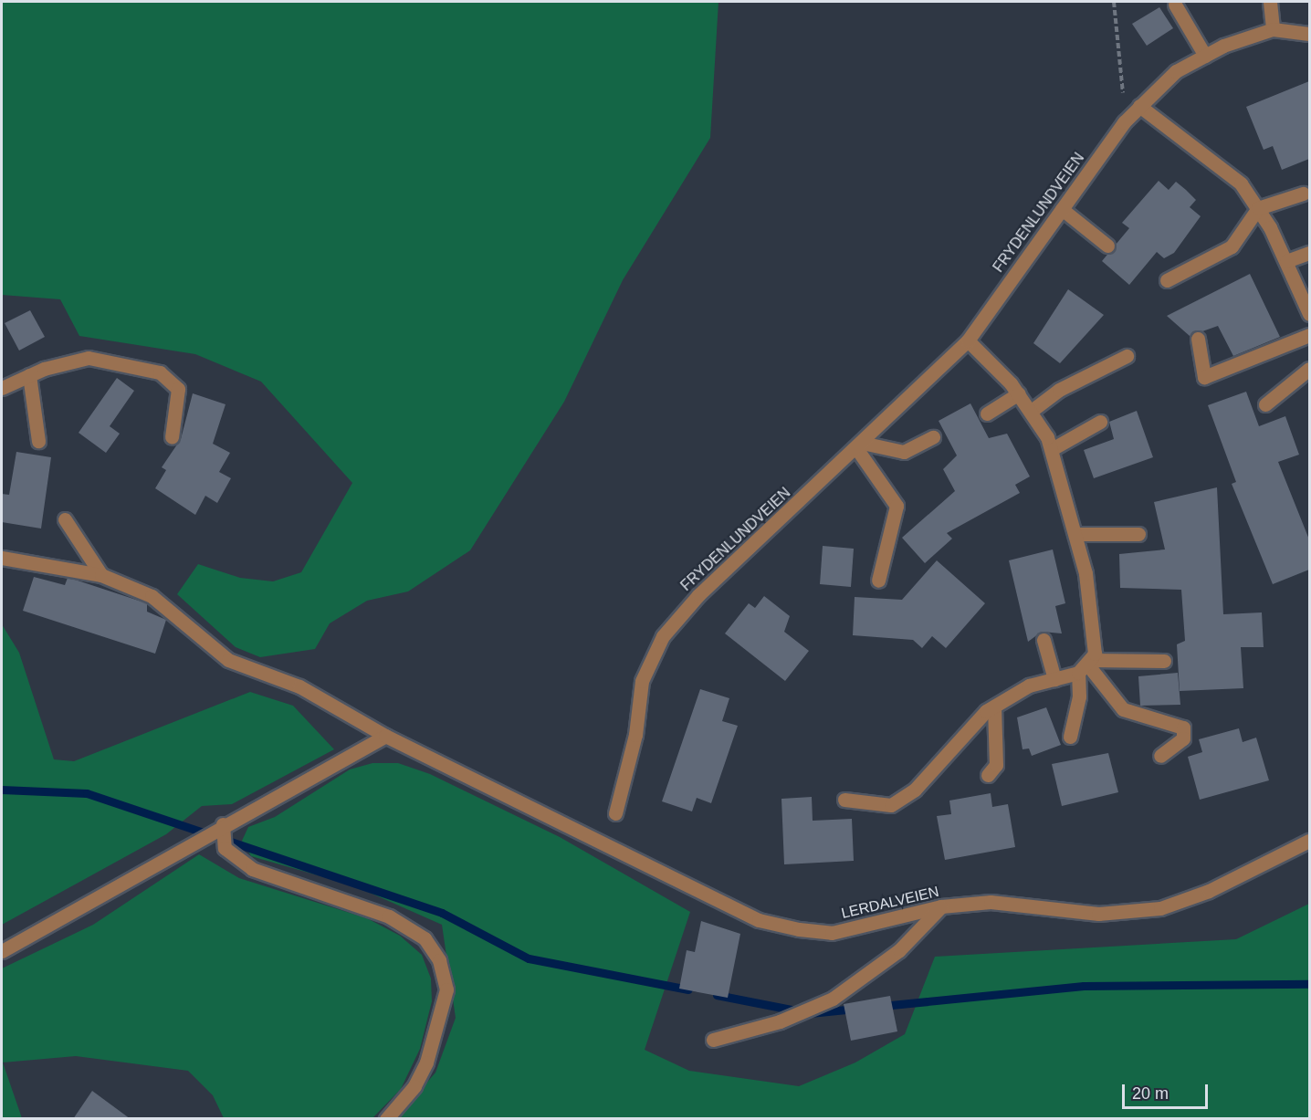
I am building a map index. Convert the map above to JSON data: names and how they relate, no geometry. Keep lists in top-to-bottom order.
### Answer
{
  "streets": {
    "street": ["FRYDENLUNDVEIEN", "LERDALVEIEN"]
  },
  "scale_bar": "20 m"
}
